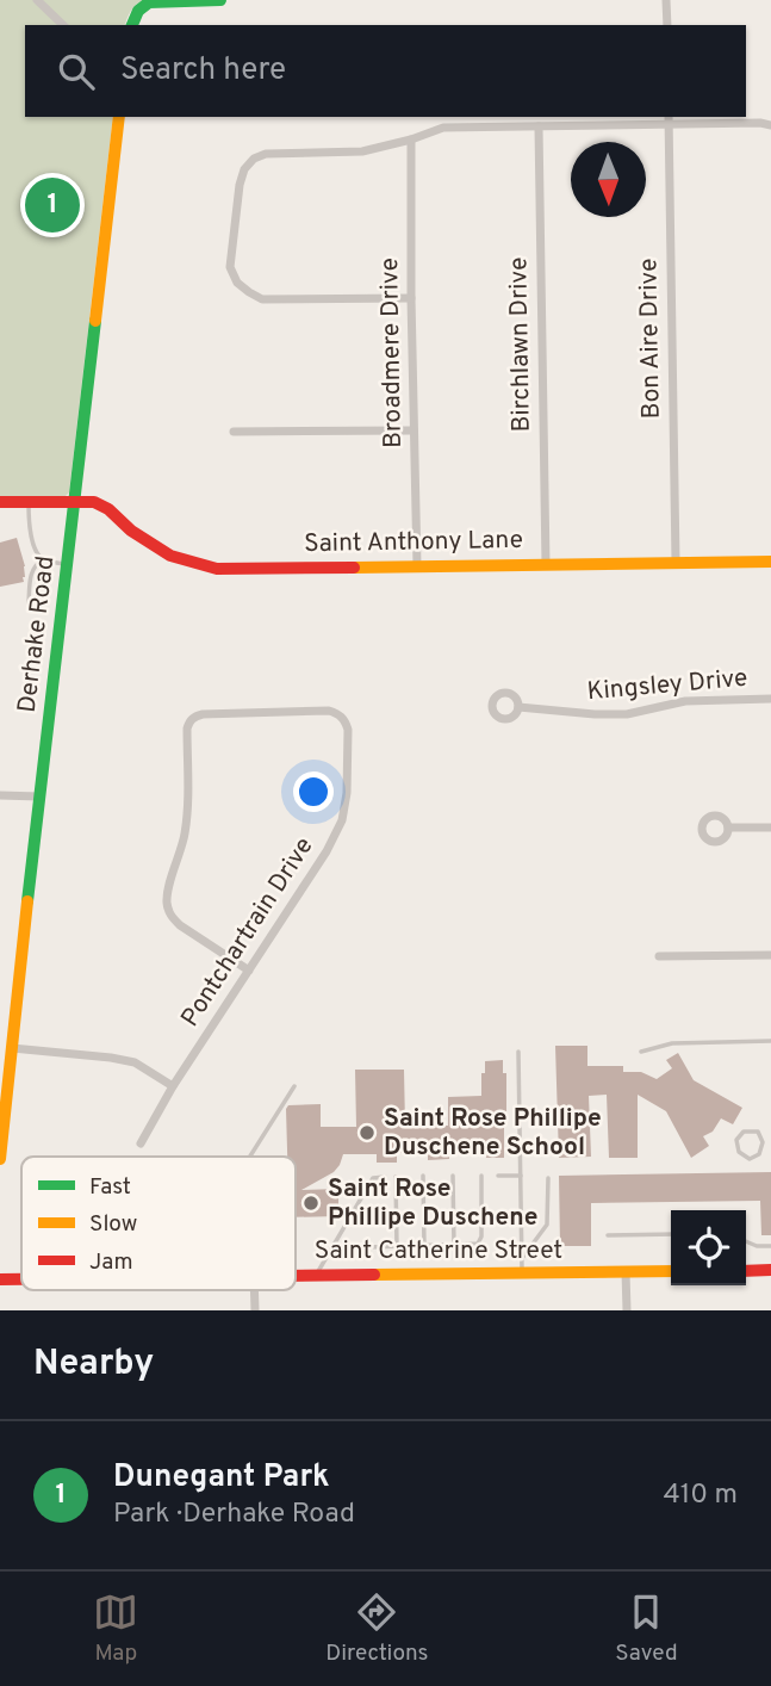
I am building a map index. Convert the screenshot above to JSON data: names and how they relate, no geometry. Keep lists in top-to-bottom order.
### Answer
{
  "streets": {
    "street": [
      "Bon Aire Drive",
      "Birchlawn Drive",
      "Broadmere Drive",
      "Saint Anthony Lane",
      "Derhake Road",
      "Kingsley Drive",
      "Pontchartrain Drive",
      "Saint Catherine Street"
    ]
  },
  "crossings": [
    ["Bon Aire Drive", "Saint Anthony Lane"],
    ["Birchlawn Drive", "Saint Anthony Lane"],
    ["Broadmere Drive", "Saint Anthony Lane"],
    ["Saint Anthony Lane", "Derhake Road"]
  ],
  "places": ["Saint Rose Phillipe Duschene School", "Saint Rose Phillipe Duschene"],
  "legend": ["Fast", "Slow", "Jam"],
  "north": "bottom",
  "page": {
    "search": "Search here",
    "pins": "1",
    "heading": "Nearby",
    "list": [
      {
        "mark": "1",
        "name": "Dunegant Park",
        "note": "Park · Derhake Road",
        "value": "410 m"
      }
    ],
    "nav": ["Map", "Directions", "Saved"]
  }
}
